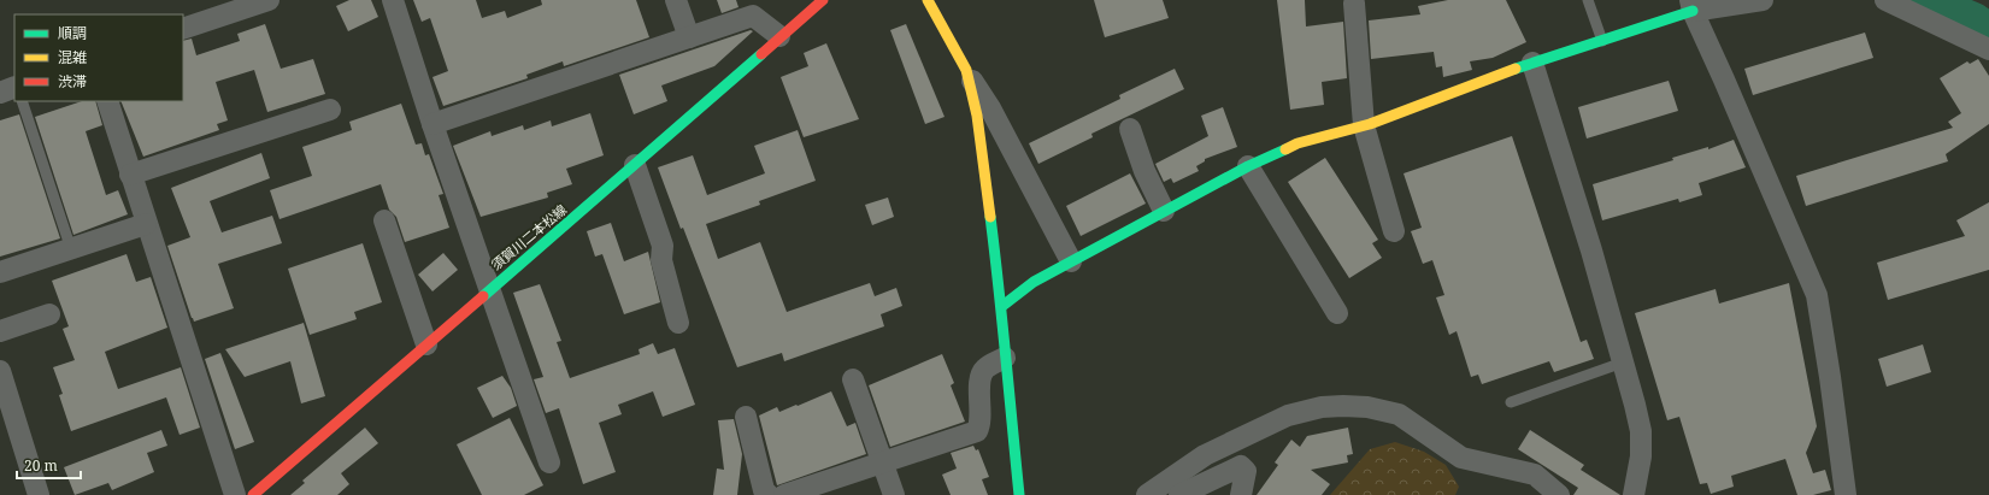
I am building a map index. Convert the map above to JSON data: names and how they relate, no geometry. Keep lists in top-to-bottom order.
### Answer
{
  "streets": {
    "street": ["須賀川二本松線"]
  },
  "legend": ["順調", "混雑", "渋滞"],
  "scale_bar": "20 m"
}
